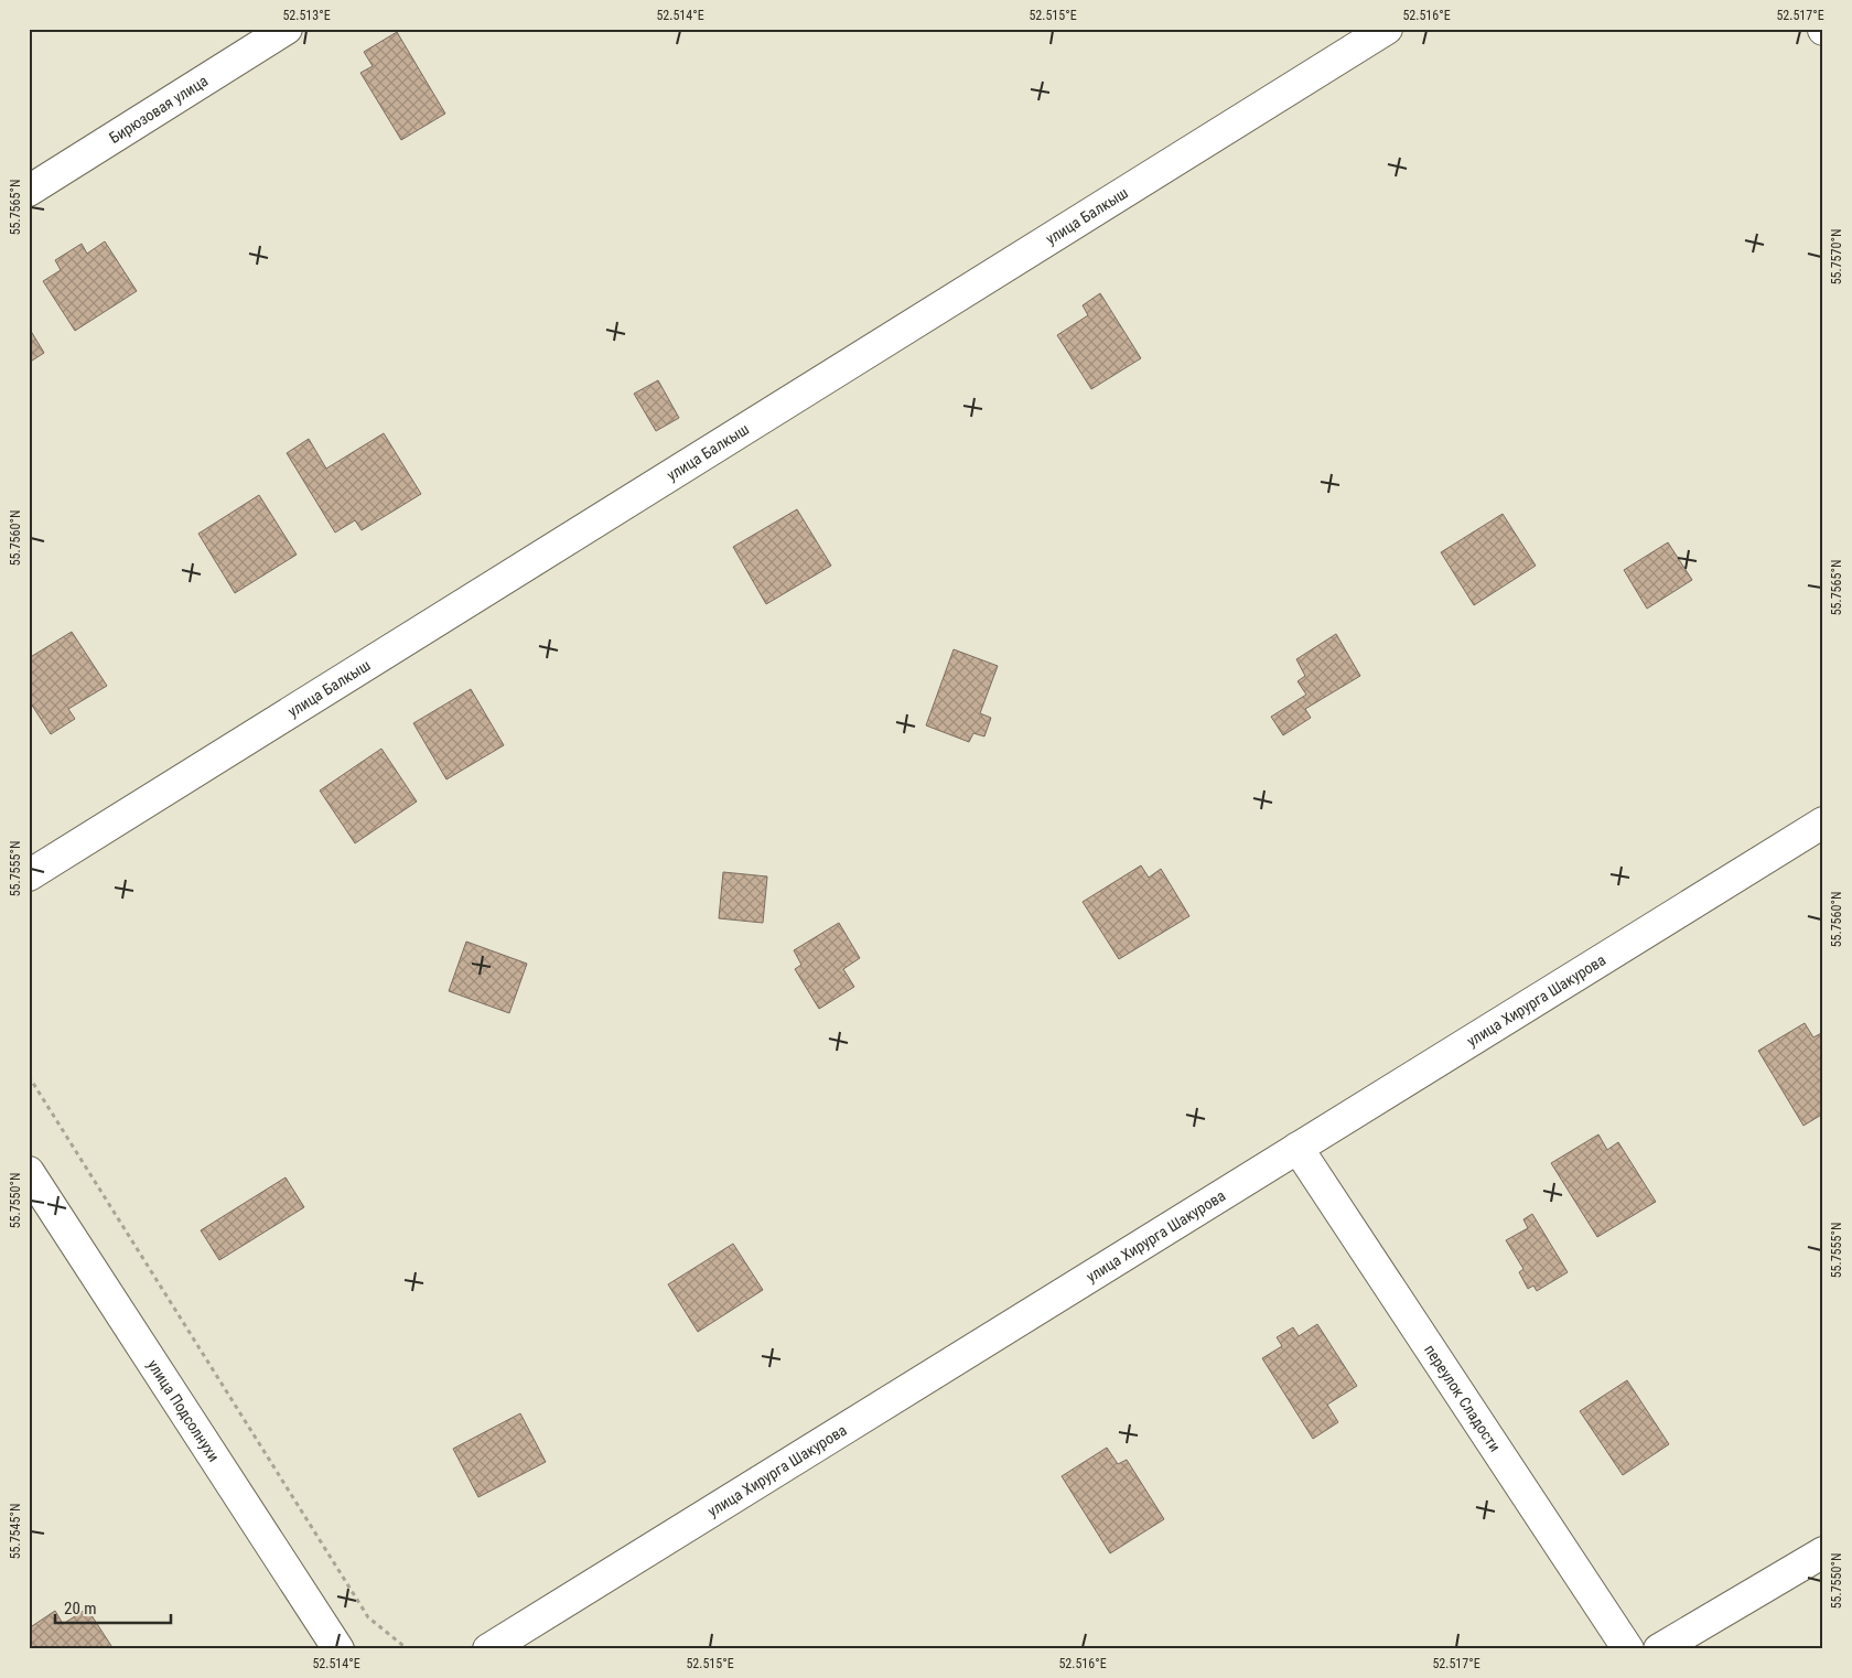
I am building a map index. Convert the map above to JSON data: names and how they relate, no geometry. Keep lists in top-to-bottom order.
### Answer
{
  "streets": {
    "street": [
      "Бирюзовая улица",
      "улица Балкыш",
      "улица Хирурга Шакурова",
      "переулок Сладости",
      "улица Подсолнухи"
    ]
  },
  "crossings": [
    ["улица Хирурга Шакурова", "переулок Сладости"]
  ],
  "scale_bar": "20 m",
  "coordinates": [
    "52.513°E",
    "52.514°E",
    "52.515°E",
    "52.516°E",
    "52.517°E",
    "55.7565°N",
    "55.7570°N",
    "55.7560°N",
    "55.7555°N",
    "55.7550°N",
    "55.7545°N"
  ]
}
